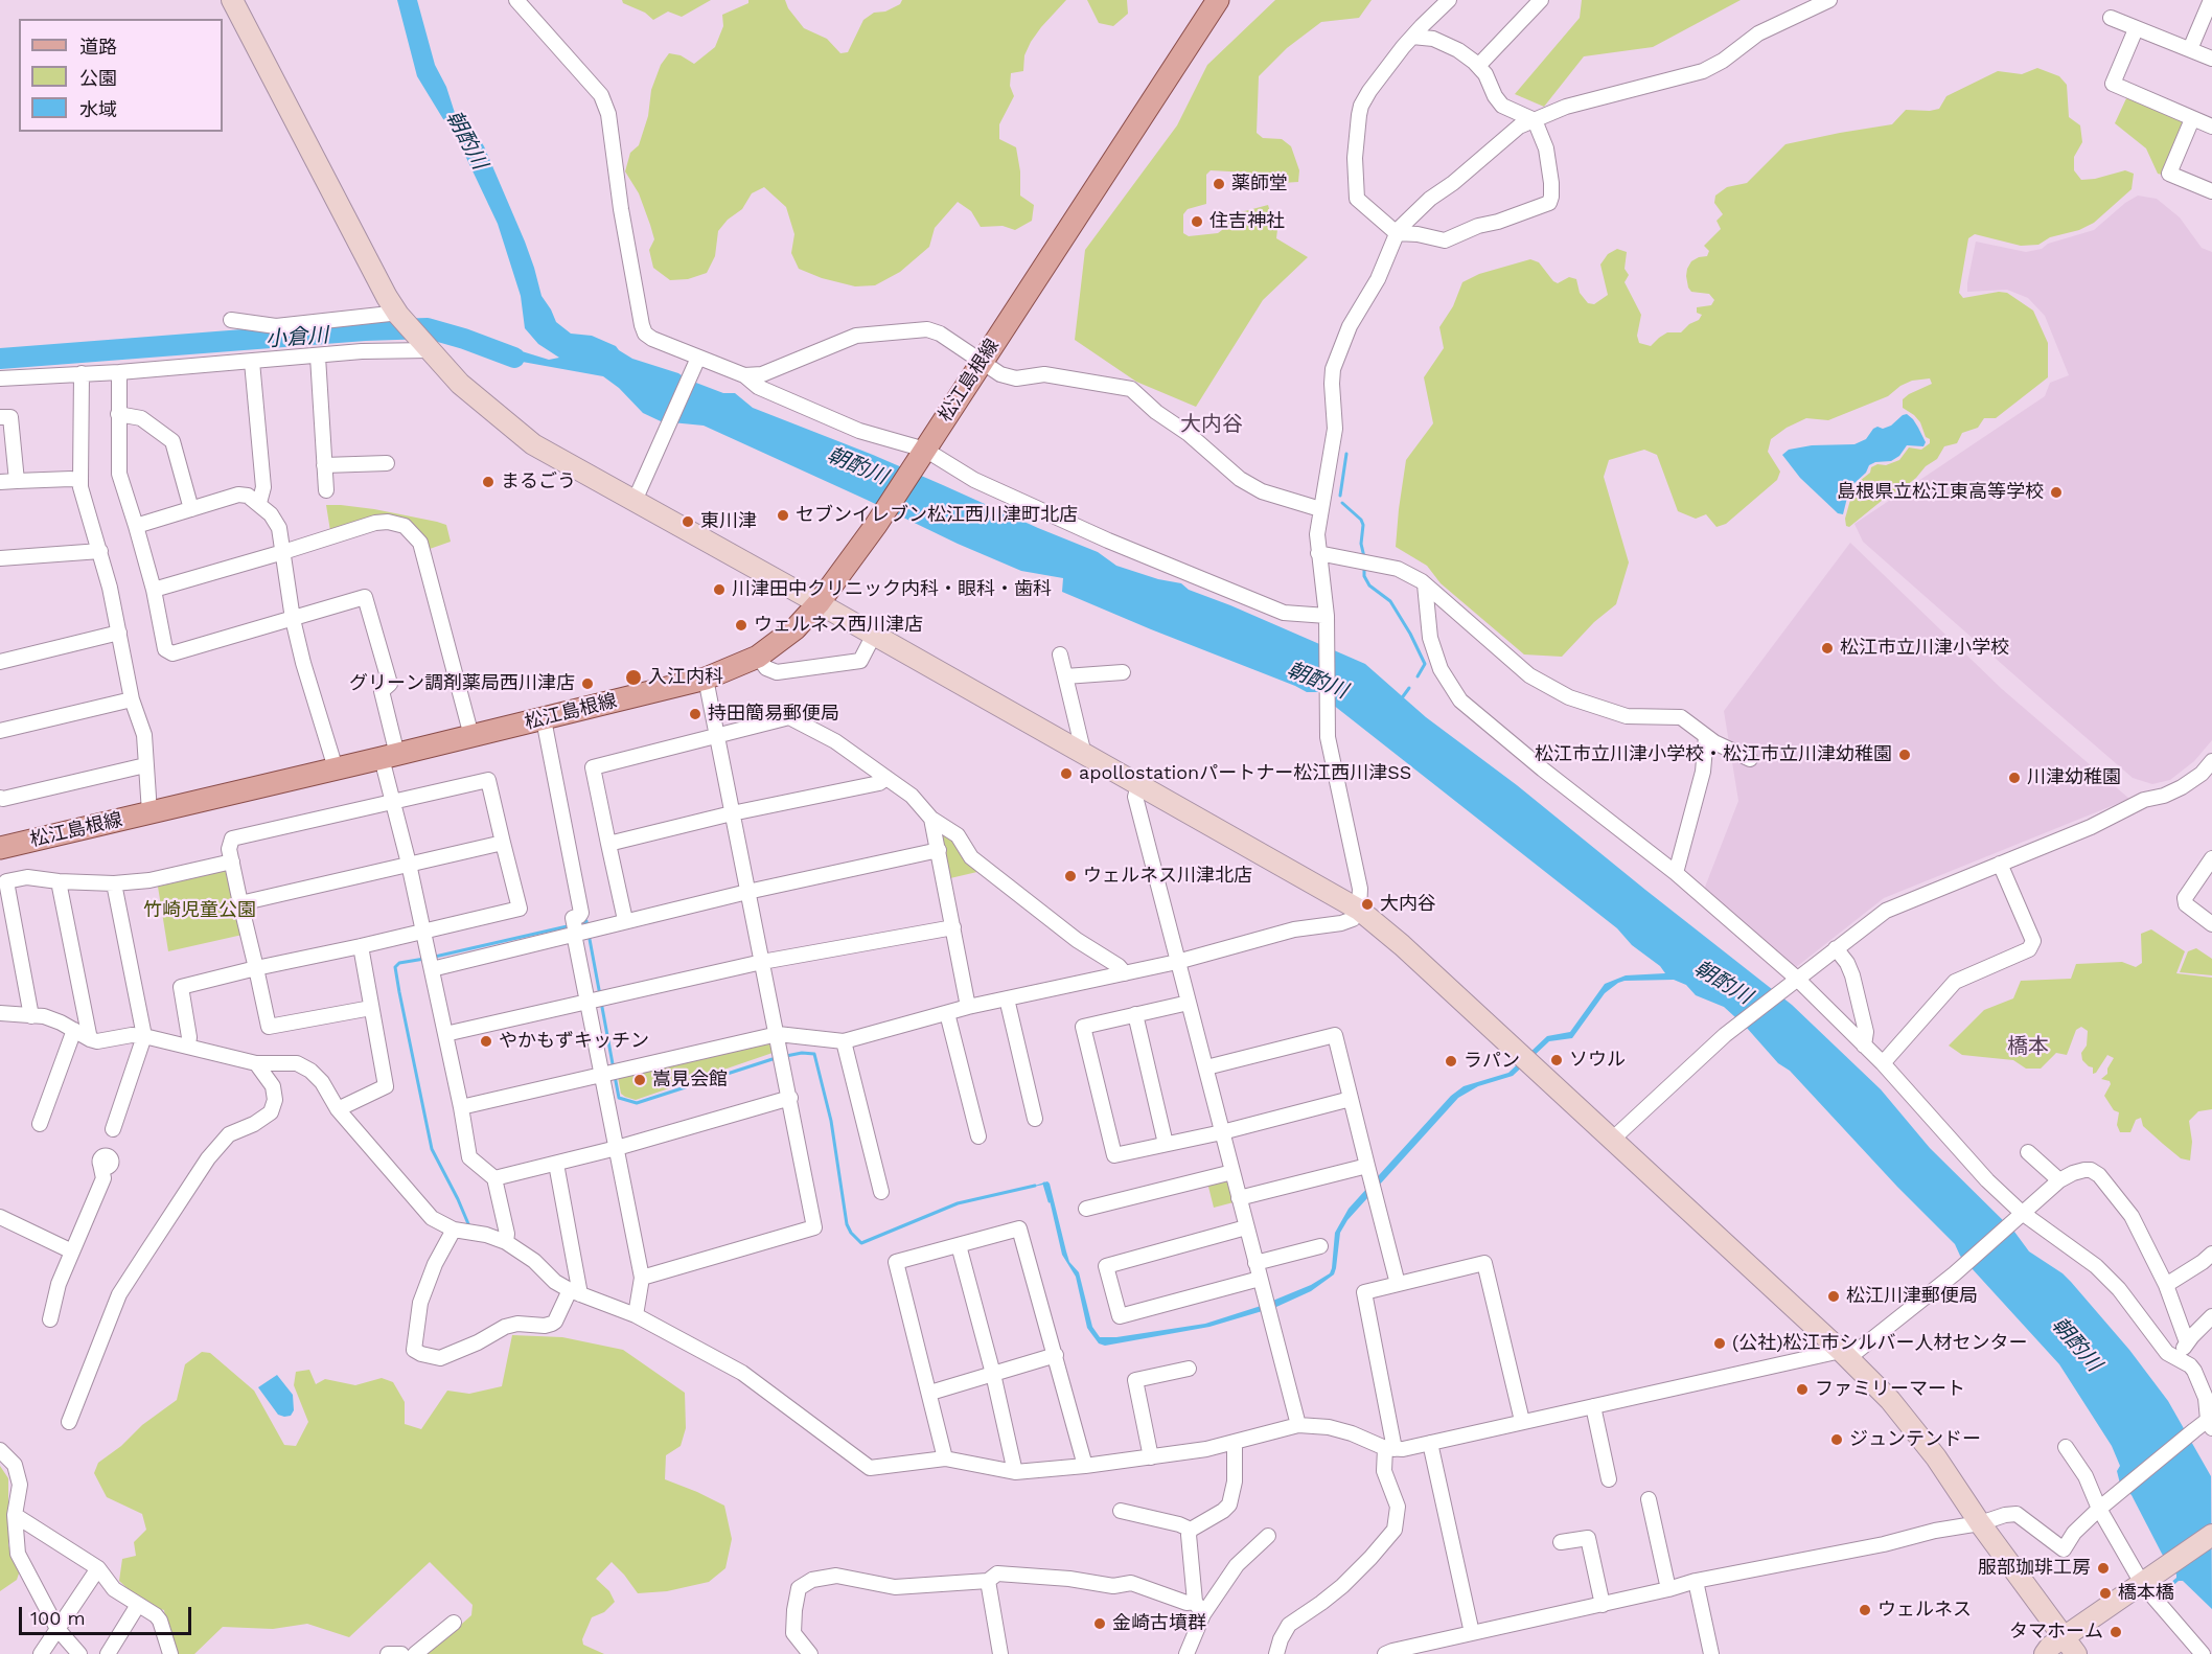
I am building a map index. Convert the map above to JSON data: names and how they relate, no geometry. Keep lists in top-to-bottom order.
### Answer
{
  "streets": {
    "main road": ["松江島根線"]
  },
  "districts": ["大内谷", "橋本"],
  "water": ["朝酌川", "小倉川"],
  "parks": ["竹崎児童公園"],
  "places": [
    "薬師堂",
    "住吉神社",
    "まるごう",
    "島根県立松江東高等学校",
    "セブンイレブン松江西川津町北店",
    "東川津",
    "川津田中クリニック内科・眼科・歯科",
    "ウェルネス西川津店",
    "松江市立川津小学校",
    "入江内科",
    "グリーン調剤薬局西川津店",
    "持田簡易郵便局",
    "松江市立川津小学校・松江市立川津幼稚園",
    "apollostationパートナー松江西川津SS",
    "川津幼稚園",
    "ウェルネス川津北店",
    "大内谷",
    "やかもずキッチン",
    "ソウル",
    "ラパン",
    "嵩見会館",
    "松江川津郵便局",
    "(公社)松江市シルバー人材センター",
    "ファミリーマート",
    "ジュンテンドー",
    "服部珈琲工房",
    "橋本橋",
    "ウェルネス",
    "金崎古墳群",
    "タマホーム"
  ],
  "legend": ["道路", "公園", "水域"],
  "scale_bar": "100 m"
}
